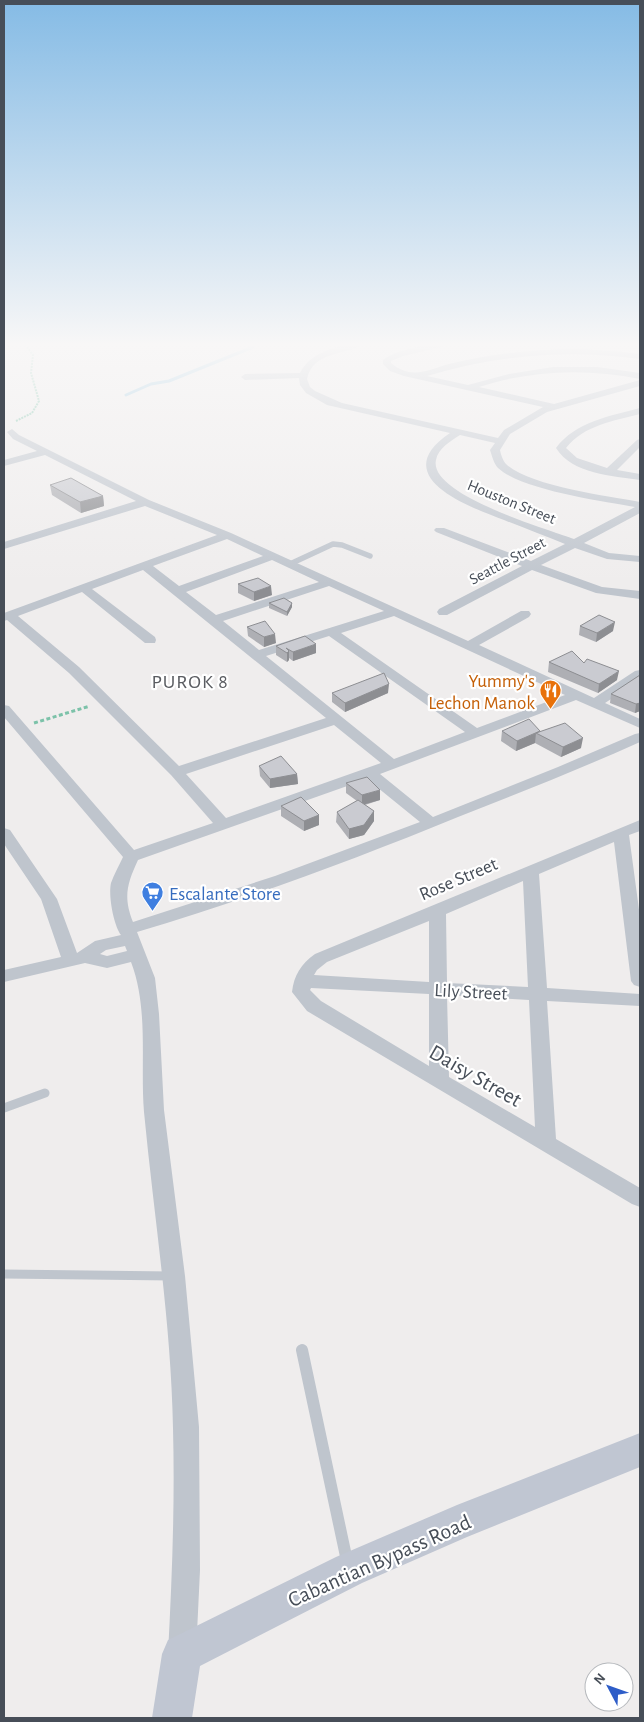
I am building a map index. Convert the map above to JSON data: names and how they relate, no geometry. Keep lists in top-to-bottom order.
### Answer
{
  "streets": {
    "main road": ["Cabantian Bypass Road"],
    "street": [
      "Houston Street",
      "Seattle Street",
      "Rose Street",
      "Lily Street",
      "Daisy Street"
    ]
  },
  "crossings": [
    ["Houston Street", "Seattle Street"],
    ["Rose Street", "Lily Street"],
    ["Rose Street", "Daisy Street"],
    ["Lily Street", "Daisy Street"]
  ],
  "districts": ["PUROK 8"],
  "places": {
    "restaurant": ["Yummy's Lechon Manok"],
    "supermarket": ["Escalante Store"]
  },
  "north": "top left"
}
